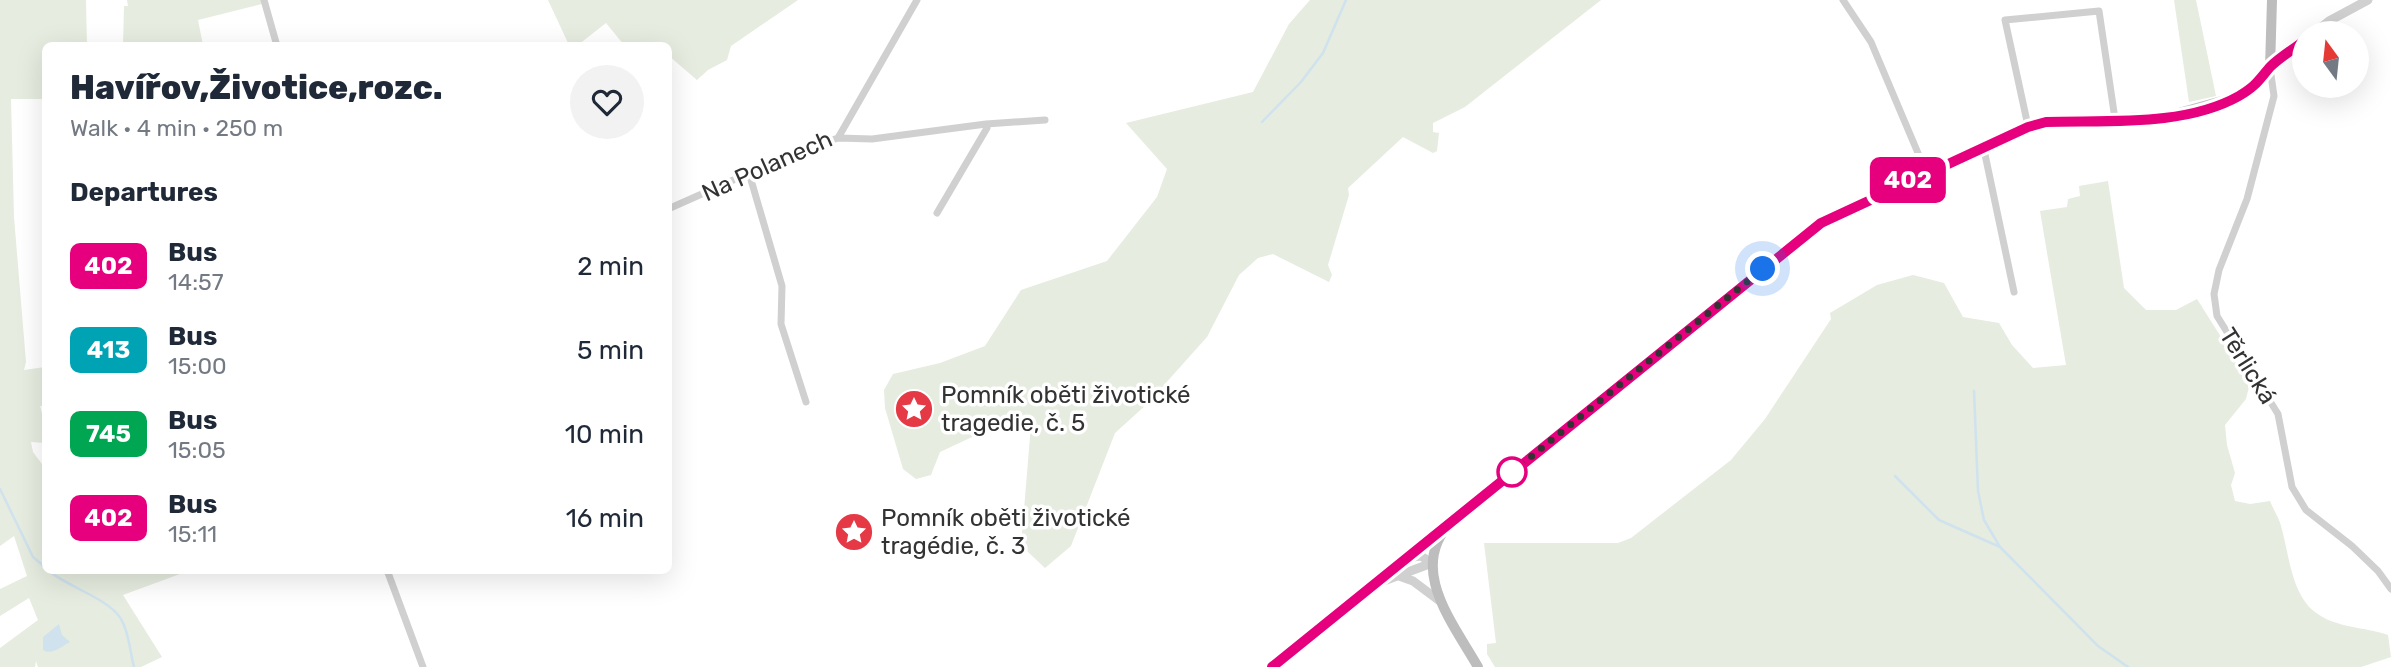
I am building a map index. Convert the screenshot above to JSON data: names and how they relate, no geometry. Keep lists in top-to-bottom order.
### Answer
{
  "streets": {
    "street": ["Na Polanech", "Těrlická"]
  },
  "places": {
    "place": ["Pomník oběti životické tragedie, č. 5", "Pomník oběti životické tragédie, č. 3"]
  },
  "lines": ["bus line 402"],
  "north": "top",
  "page": {
    "on_map": "402",
    "heading": [
      ["Havířov,Životice,rozc.", "Walk · 4 min · 250 m"],
      "Departures"
    ],
    "list": [
      {
        "mark": "402",
        "name": "Bus",
        "note": "14:57",
        "value": "2 min"
      },
      {
        "mark": "413",
        "name": "Bus",
        "note": "15:00",
        "value": "5 min"
      },
      {
        "mark": "745",
        "name": "Bus",
        "note": "15:05",
        "value": "10 min"
      },
      {
        "mark": "402",
        "name": "Bus",
        "note": "15:11",
        "value": "16 min"
      }
    ]
  }
}
